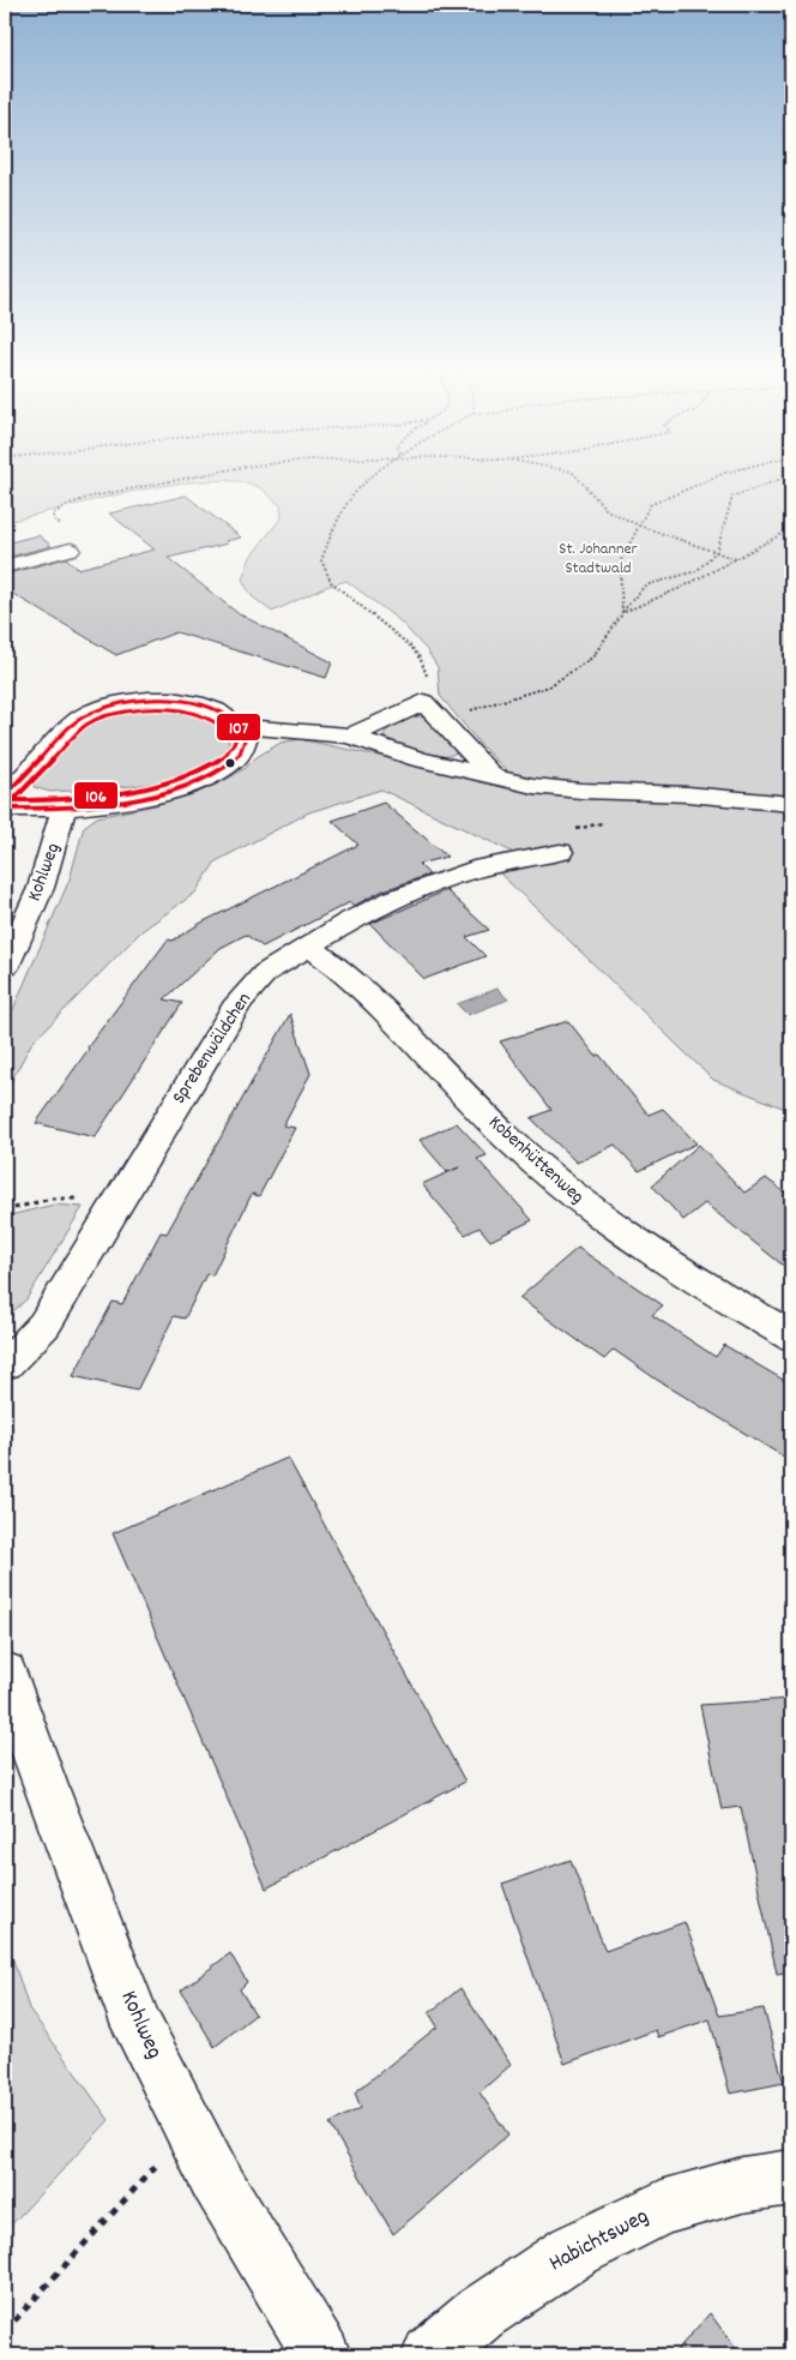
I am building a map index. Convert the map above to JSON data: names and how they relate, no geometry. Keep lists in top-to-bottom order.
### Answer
{
  "streets": {
    "street": [
      "Kohlweg",
      "Sprebenwäldchen",
      "Kobenhüttenweg",
      "Habichtsweg"
    ]
  },
  "crossings": [
    ["Sprebenwäldchen", "Kobenhüttenweg"]
  ],
  "parks": ["St. Johanner Stadtwald"],
  "lines": ["transit line 107", "transit line 106"]
}
